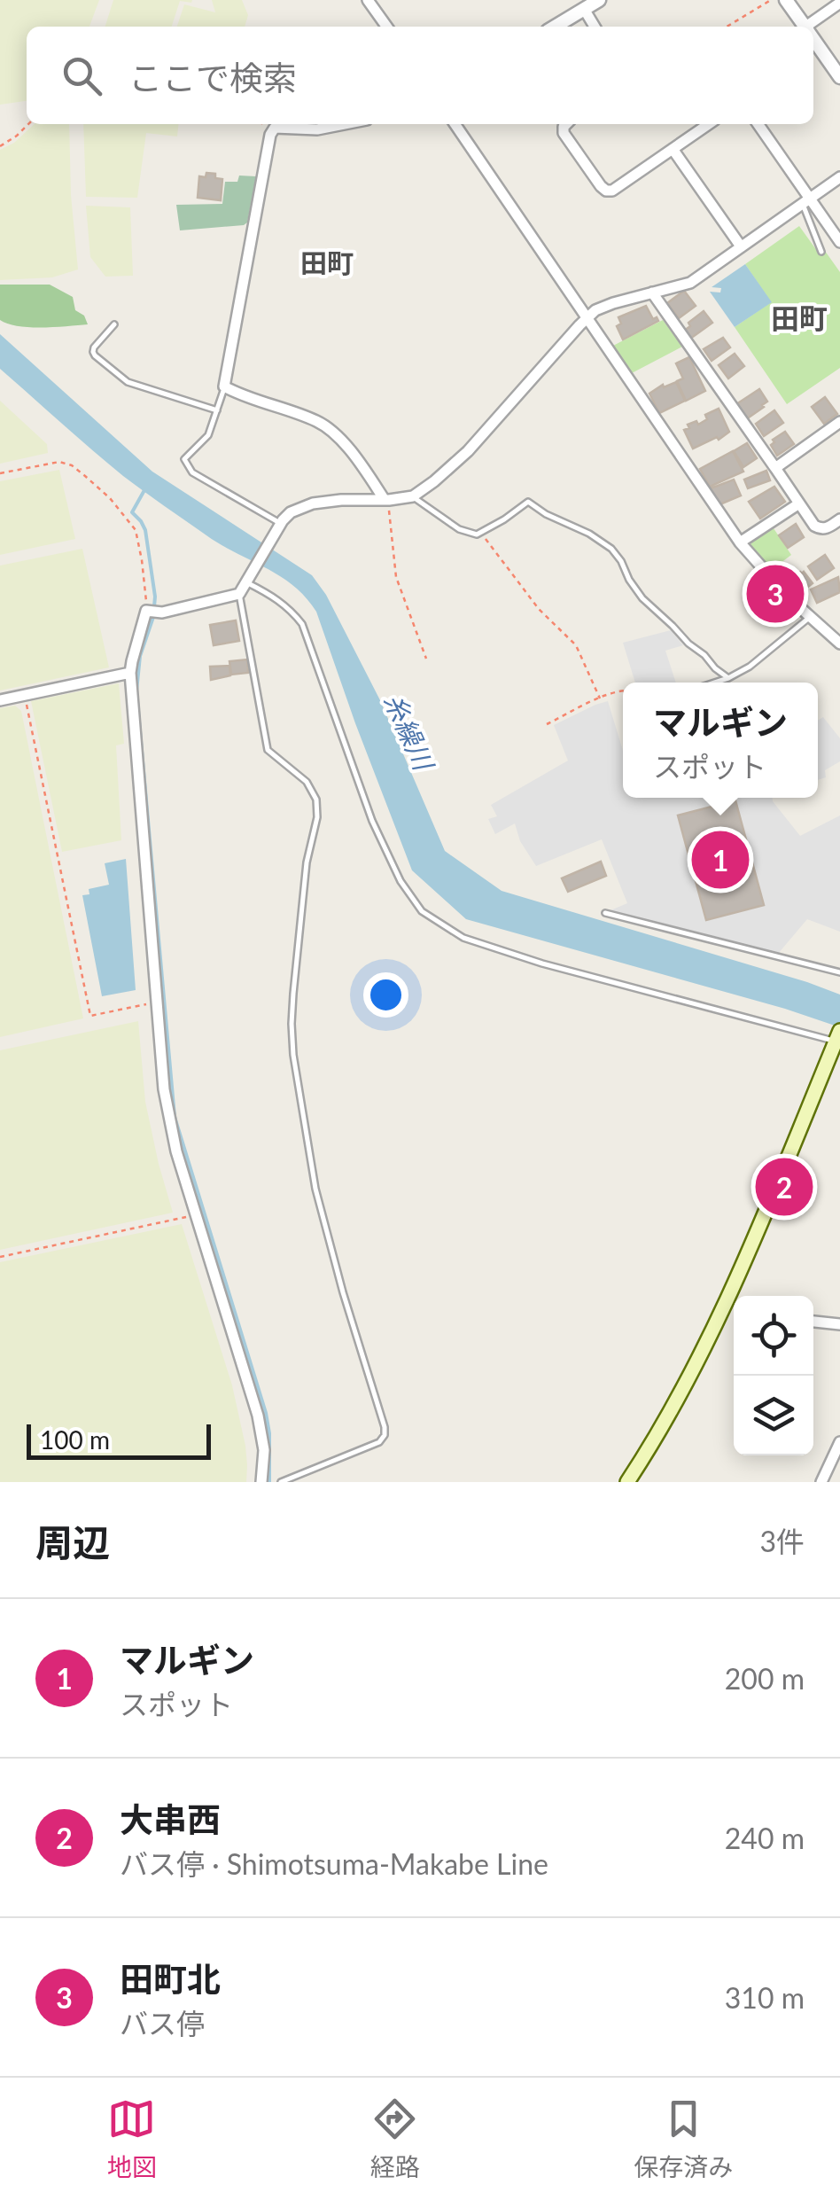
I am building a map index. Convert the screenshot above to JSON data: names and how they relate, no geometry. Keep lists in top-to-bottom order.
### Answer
{
  "districts": ["田町", "田町"],
  "water": ["糸繰川"],
  "scale_bar": "100 m",
  "page": {
    "search": "ここで検索",
    "pins": ["3", "1", "2"],
    "popup": ["マルギン", "スポット"],
    "scale": "100 m",
    "heading": ["周辺", "3件"],
    "list": [
      {
        "mark": "1",
        "name": "マルギン",
        "note": "スポット",
        "value": "200 m"
      },
      {
        "mark": "2",
        "name": "大串西",
        "note": "バス停 · Shimotsuma-Makabe Line",
        "value": "240 m"
      },
      {
        "mark": "3",
        "name": "田町北",
        "note": "バス停",
        "value": "310 m"
      }
    ],
    "nav": ["地図", "経路", "保存済み"]
  }
}
